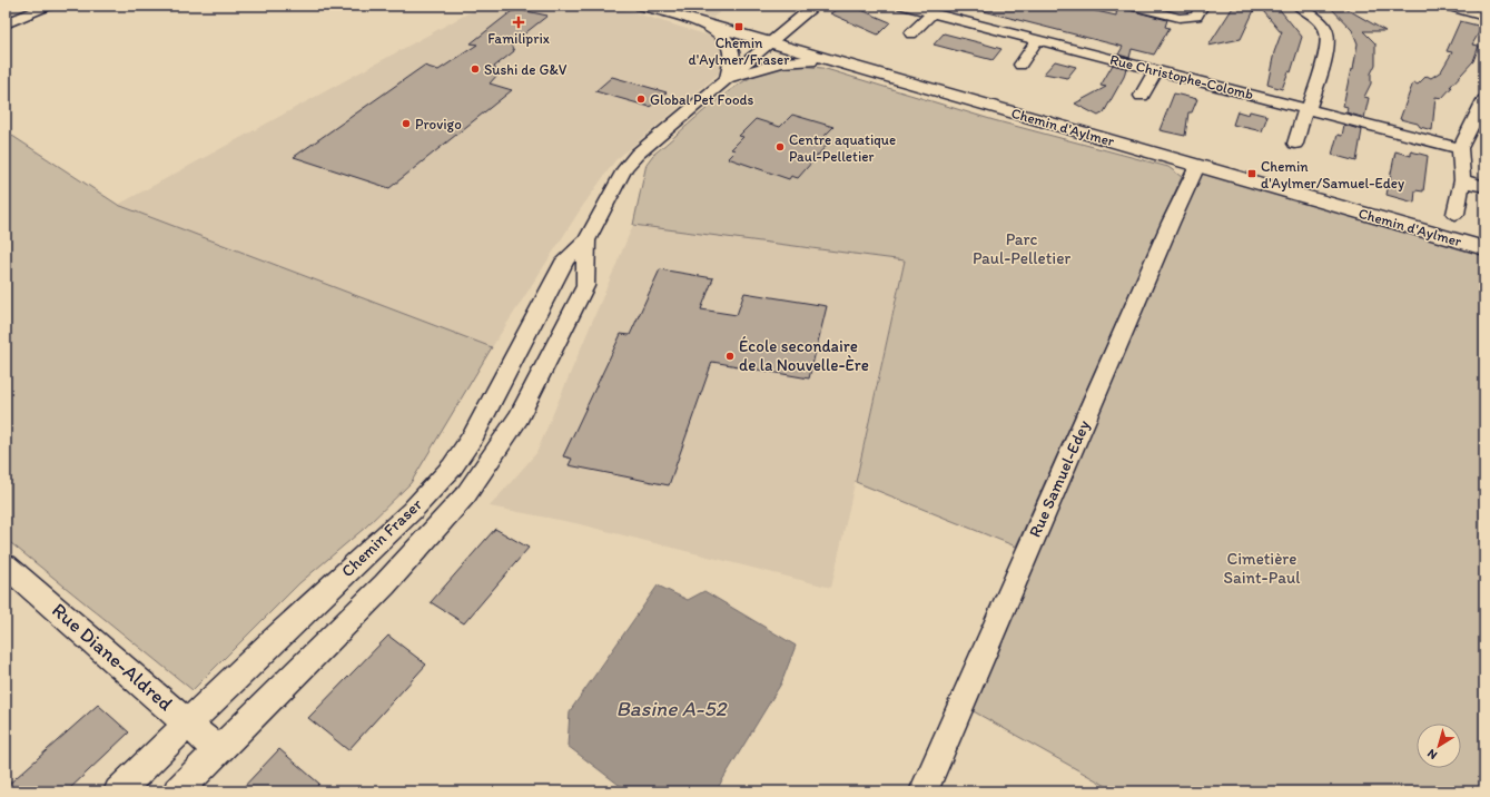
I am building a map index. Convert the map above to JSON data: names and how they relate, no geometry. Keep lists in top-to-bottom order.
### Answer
{
  "streets": {
    "main road": ["Chemin d'Aylmer"],
    "street": [
      "Rue Christophe-Colomb",
      "Rue Samuel-Edey",
      "Chemin Fraser",
      "Rue Diane-Aldred"
    ]
  },
  "crossings": [
    ["Chemin d'Aylmer", "Rue Samuel-Edey"],
    ["Chemin d'Aylmer", "Chemin Fraser"],
    ["Chemin Fraser", "Rue Diane-Aldred"]
  ],
  "water": ["Basine A-52"],
  "parks": ["Parc Paul-Pelletier", "Cimetière Saint-Paul"],
  "places": {
    "health": ["Familiprix"],
    "transit": ["Chemin d'Aylmer/Fraser", "Chemin d'Aylmer/Samuel-Edey"],
    "other": [
      "Sushi de G&V",
      "Global Pet Foods",
      "Provigo",
      "Centre aquatique Paul-Pelletier",
      "École secondaire de la Nouvelle-Ère"
    ]
  },
  "north": "bottom left"
}
